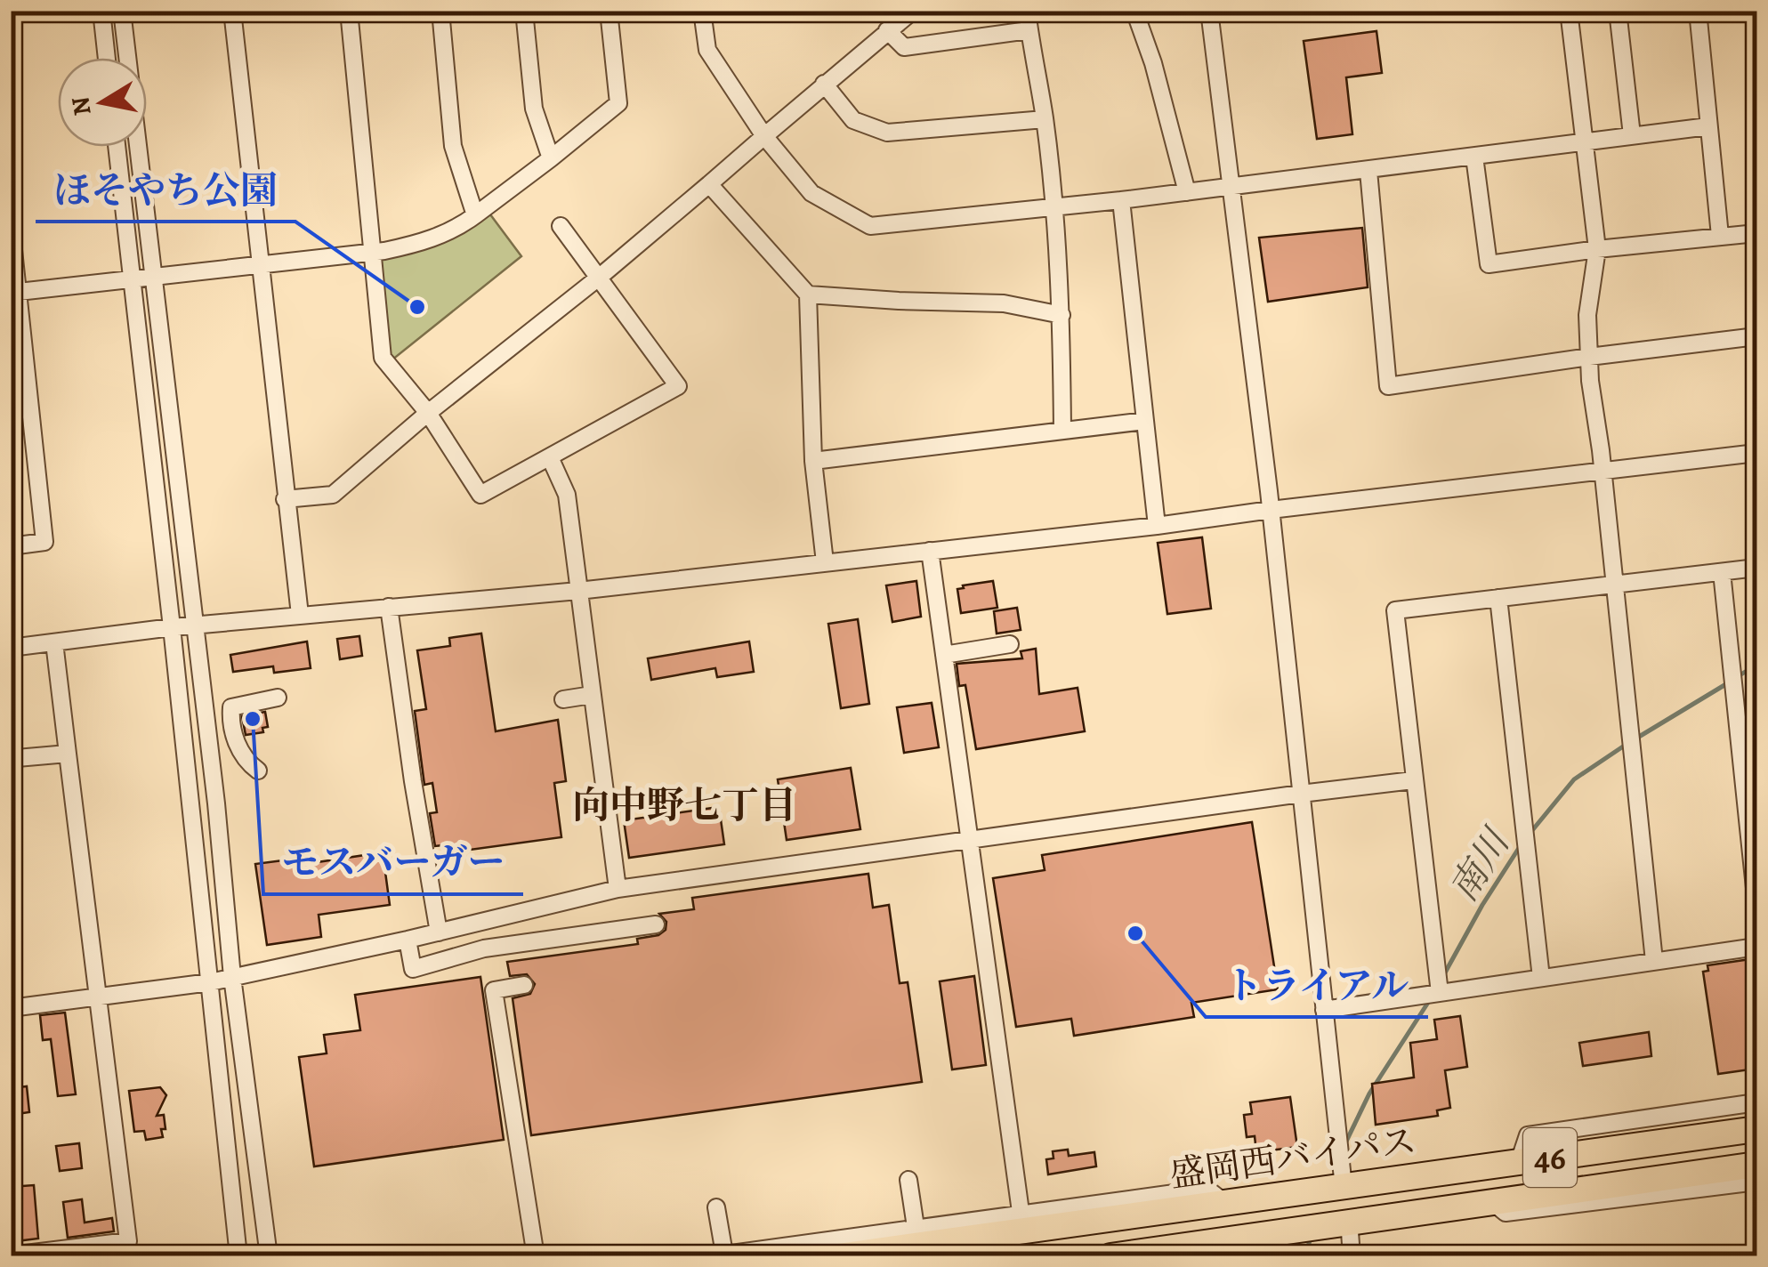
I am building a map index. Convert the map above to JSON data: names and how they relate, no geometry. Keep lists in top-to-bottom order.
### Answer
{
  "streets": {
    "highway": ["盛岡西バイパス", "46"]
  },
  "districts": ["向中野七丁目"],
  "water": ["南川"],
  "places": ["ほそやち公園", "モスバーガー", "トライアル"],
  "north": "left"
}
